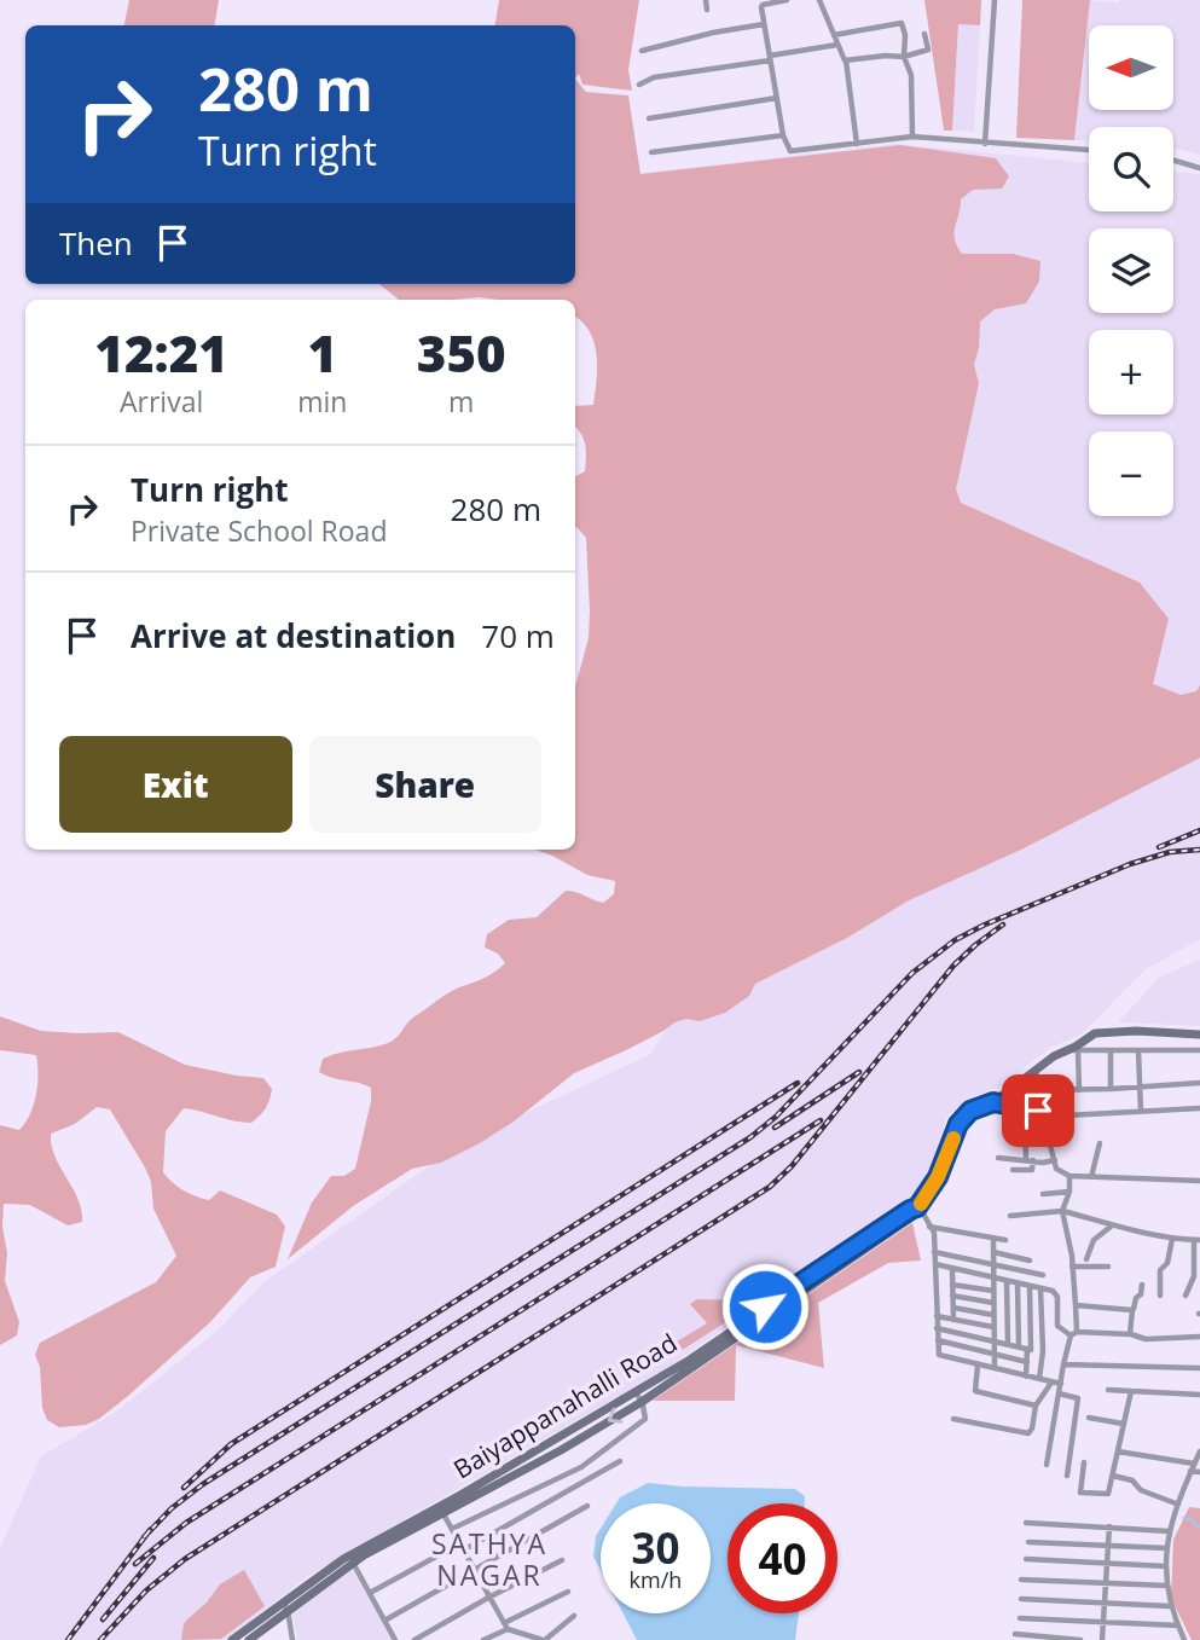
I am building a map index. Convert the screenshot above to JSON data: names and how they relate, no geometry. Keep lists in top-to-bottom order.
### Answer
{
  "streets": {
    "street": ["Baiyappanahalli Road"]
  },
  "districts": ["SATHYA NAGAR"],
  "north": "left",
  "page": {
    "map_buttons": ["+", "−"],
    "turn": ["280 m", "Turn right"],
    "then": "Then",
    "eta": [
      "12:21",
      "Arrival",
      "1",
      "min",
      "350",
      "m"
    ],
    "list": [
      {
        "name": "Turn right",
        "note": "Private School Road",
        "value": "280 m"
      },
      {
        "name": "Arrive at destination",
        "value": "70 m"
      }
    ],
    "buttons": ["Exit", "Share"],
    "speed": "30 km/h",
    "limit": "40"
  }
}
